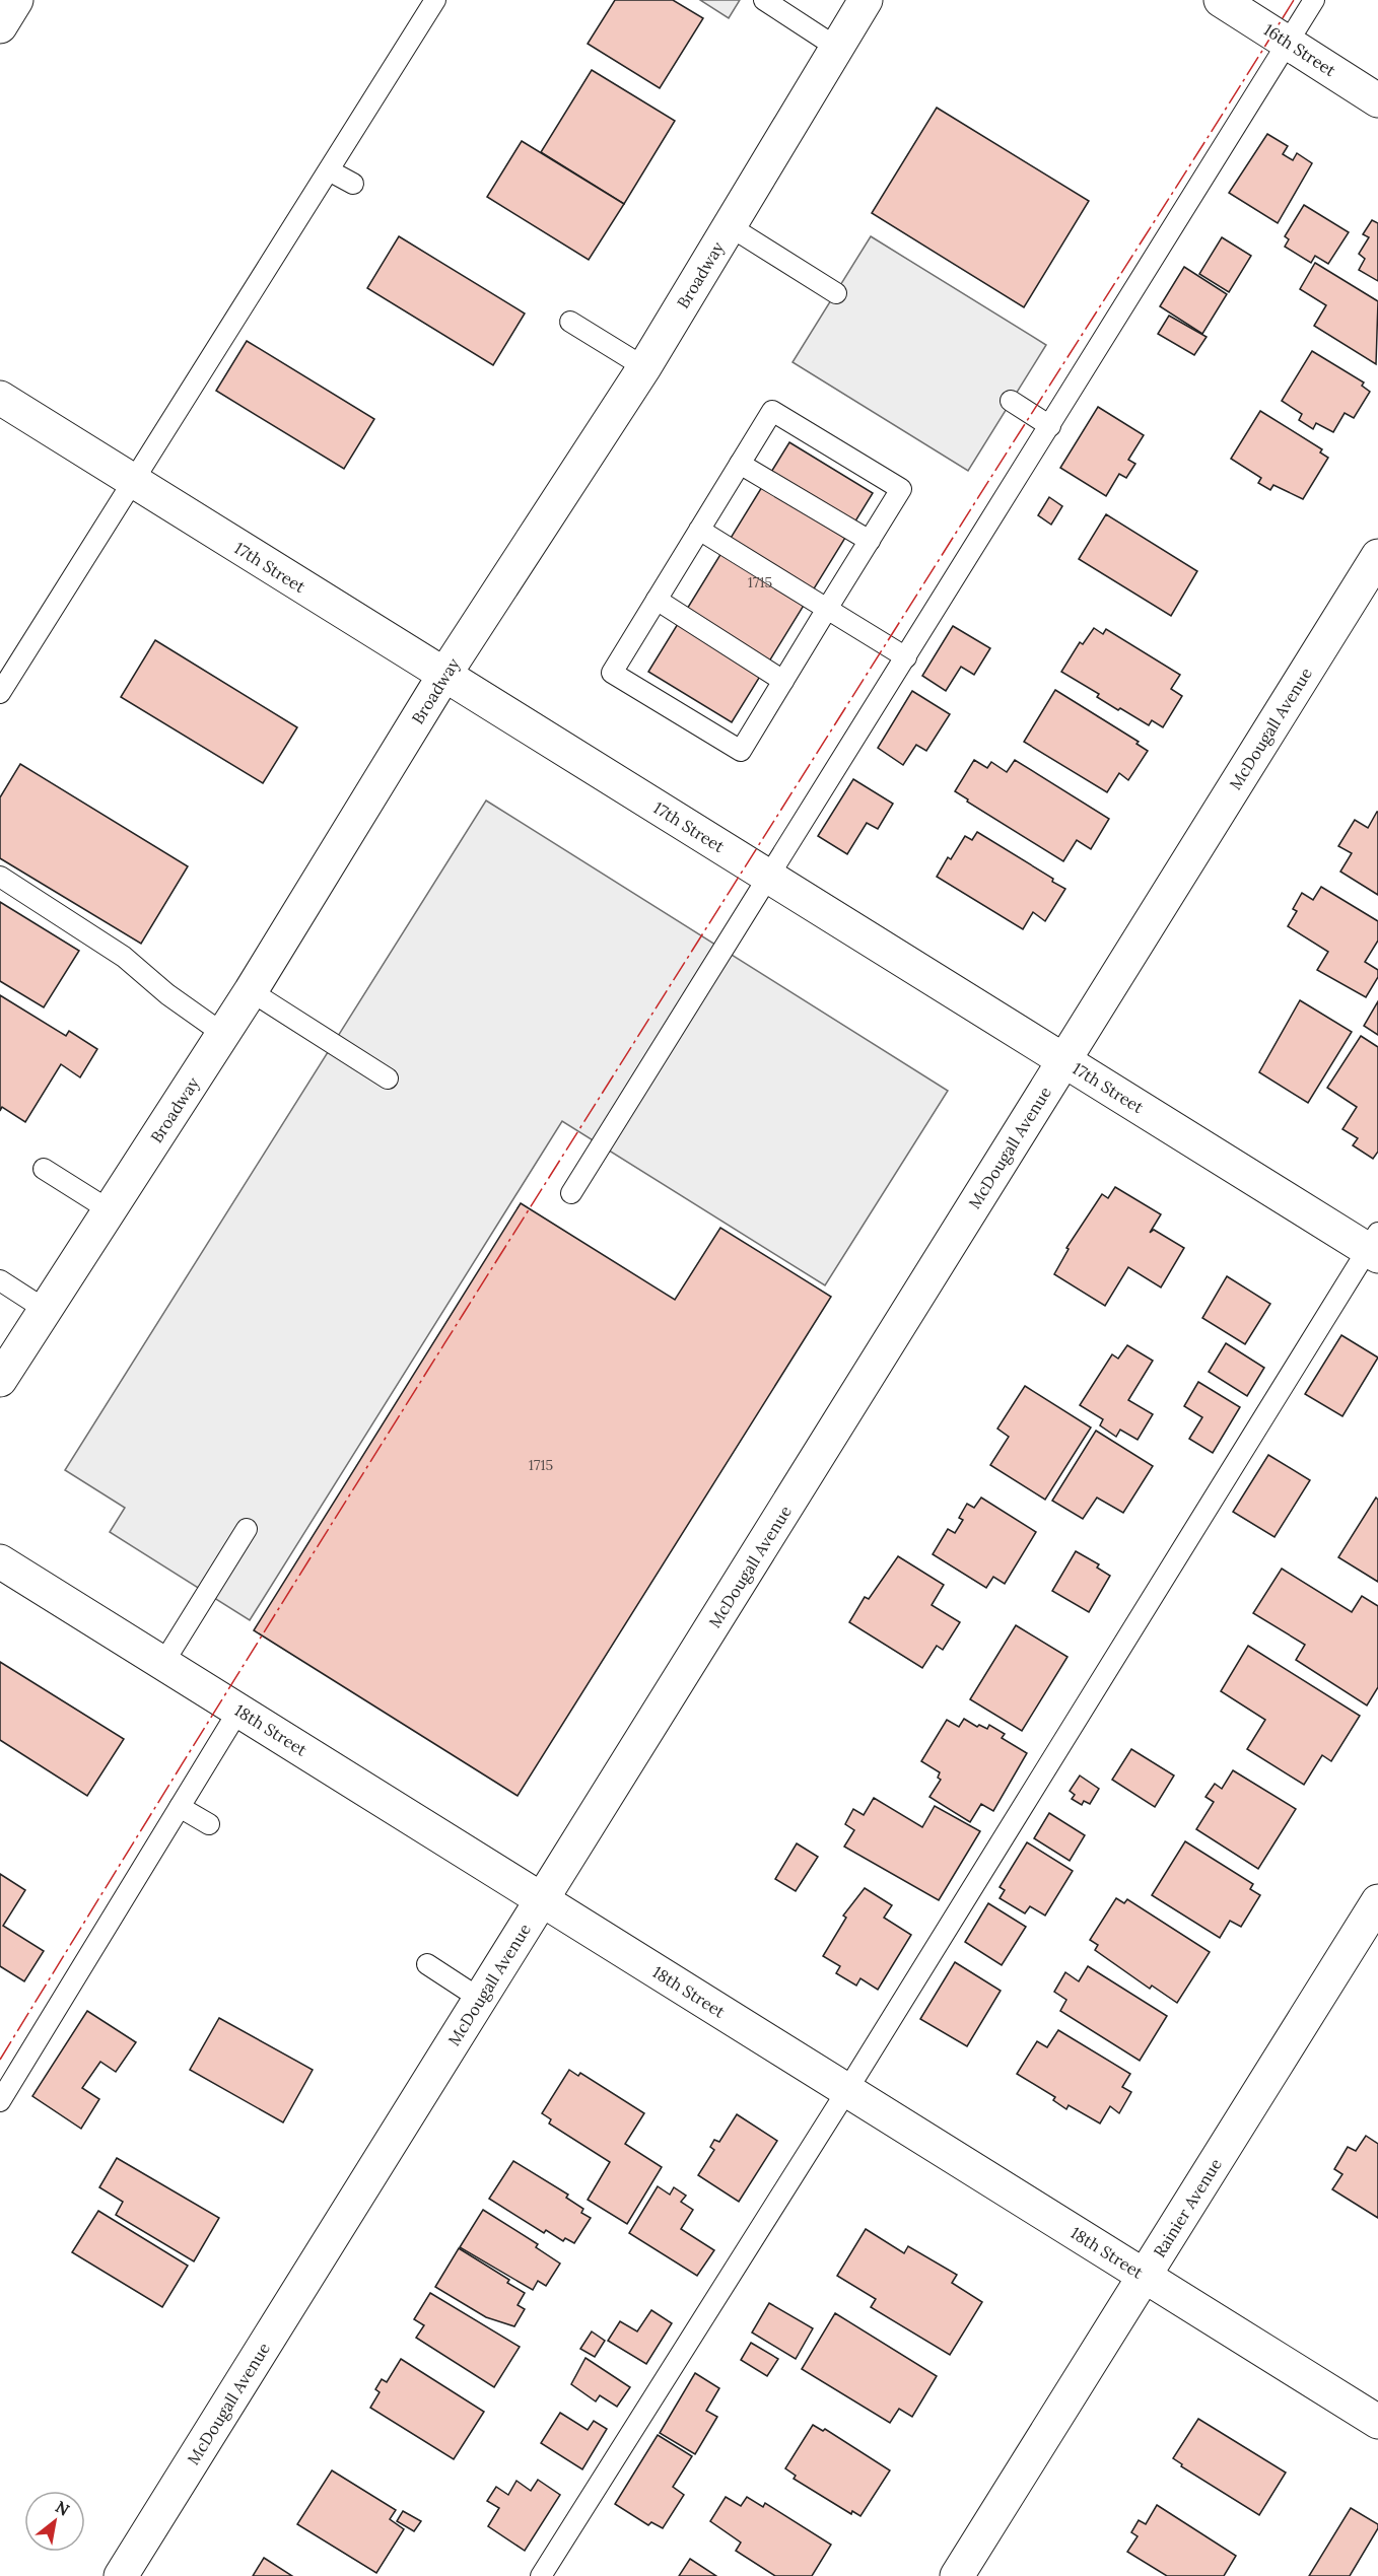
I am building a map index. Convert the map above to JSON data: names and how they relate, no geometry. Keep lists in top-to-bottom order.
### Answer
{
  "streets": {
    "street": [
      "16th Street",
      "Broadway",
      "17th Street",
      "McDougall Avenue",
      "18th Street",
      "Rainier Avenue"
    ]
  },
  "crossings": [
    ["Broadway", "17th Street"],
    ["17th Street", "McDougall Avenue"],
    ["McDougall Avenue", "18th Street"],
    ["18th Street", "Rainier Avenue"]
  ],
  "house_numbers": ["1715", "1715"],
  "north": "top right"
}
